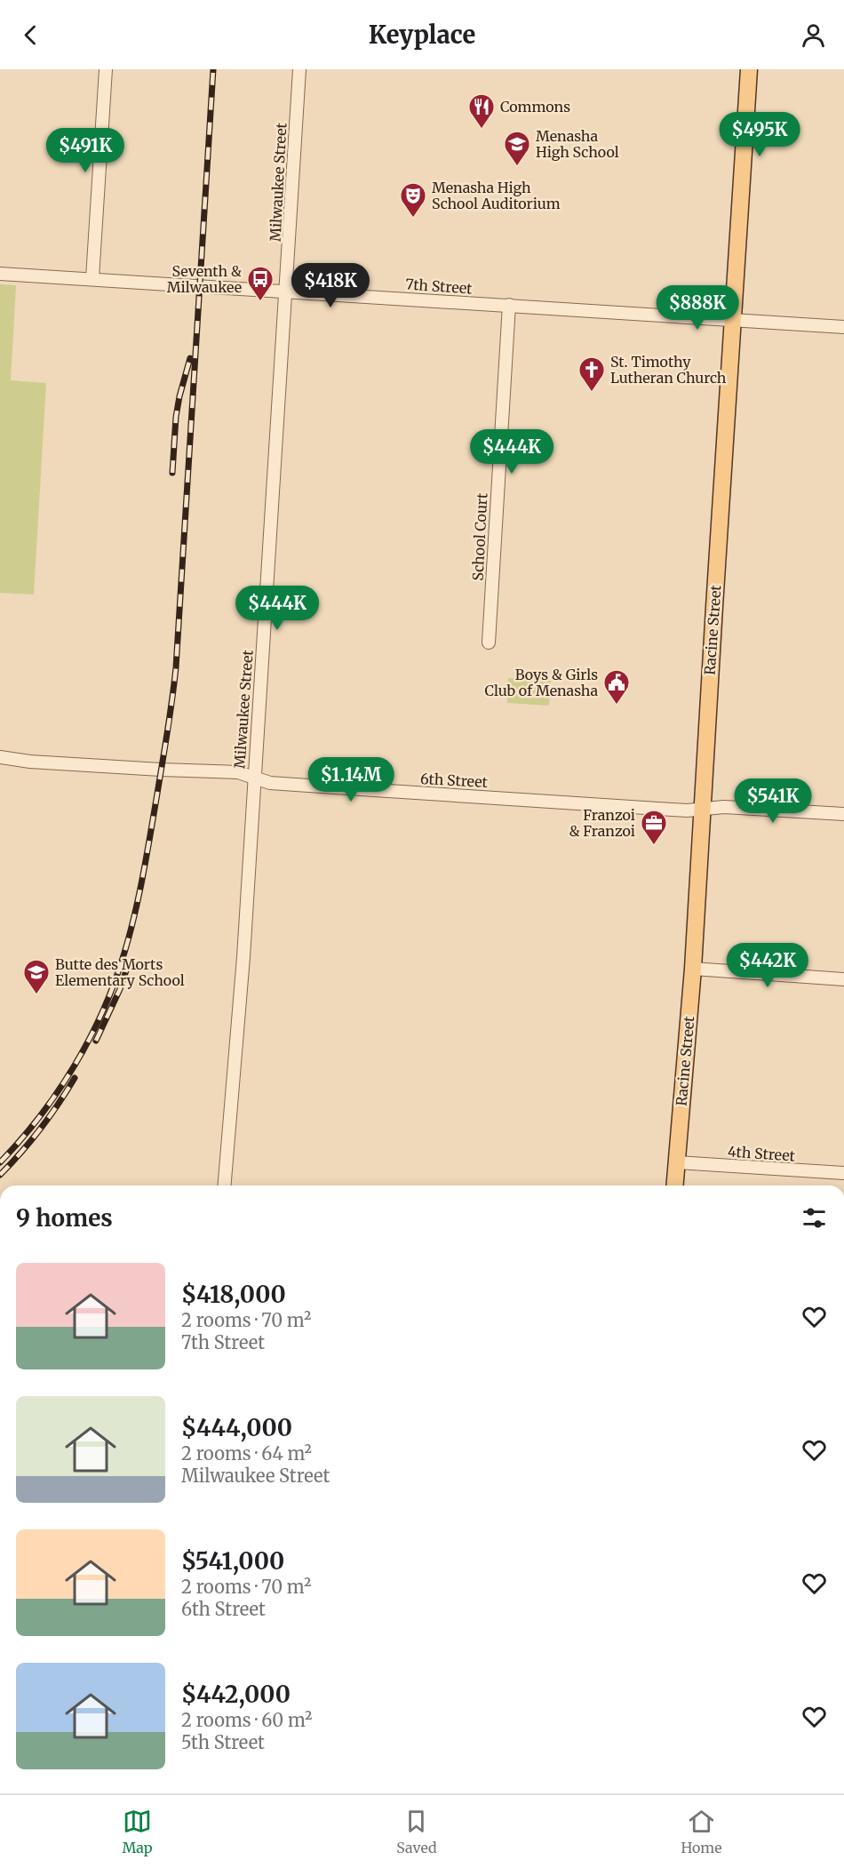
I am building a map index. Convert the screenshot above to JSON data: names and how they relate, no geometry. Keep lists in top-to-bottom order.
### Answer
{
  "streets": {
    "main road": ["Racine Street"],
    "street": [
      "Milwaukee Street",
      "7th Street",
      "School Court",
      "6th Street",
      "4th Street"
    ]
  },
  "crossings": [
    ["Milwaukee Street", "7th Street"],
    ["Milwaukee Street", "6th Street"],
    ["7th Street", "School Court"],
    ["7th Street", "Racine Street"],
    ["Racine Street", "6th Street"],
    ["Racine Street", "4th Street"]
  ],
  "places": {
    "restaurant": ["Commons"],
    "school or university": ["Menasha High School", "Butte des Morts Elementary School"],
    "theatre": ["Menasha High School Auditorium"],
    "bus stop": ["Seventh & Milwaukee"],
    "church": ["St. Timothy Lutheran Church"],
    "public building": ["Boys & Girls Club of Menasha"],
    "office": ["Franzoi & Franzoi"]
  },
  "page": {
    "header": "Keyplace",
    "price": [
      "$495K",
      "$491K",
      "$418K",
      "$888K",
      "$444K",
      "$444K",
      "$1.14M",
      "$541K",
      "$442K"
    ],
    "heading": "9 homes",
    "list": [
      {
        "name": "$418,000",
        "note": "2 rooms · 70 m² · 7th Street"
      },
      {
        "name": "$444,000",
        "note": "2 rooms · 64 m² · Milwaukee Street"
      },
      {
        "name": "$541,000",
        "note": "2 rooms · 70 m² · 6th Street"
      },
      {
        "name": "$442,000",
        "note": "2 rooms · 60 m² · 5th Street"
      }
    ],
    "tabs": ["Map", "Saved", "Home"]
  }
}
